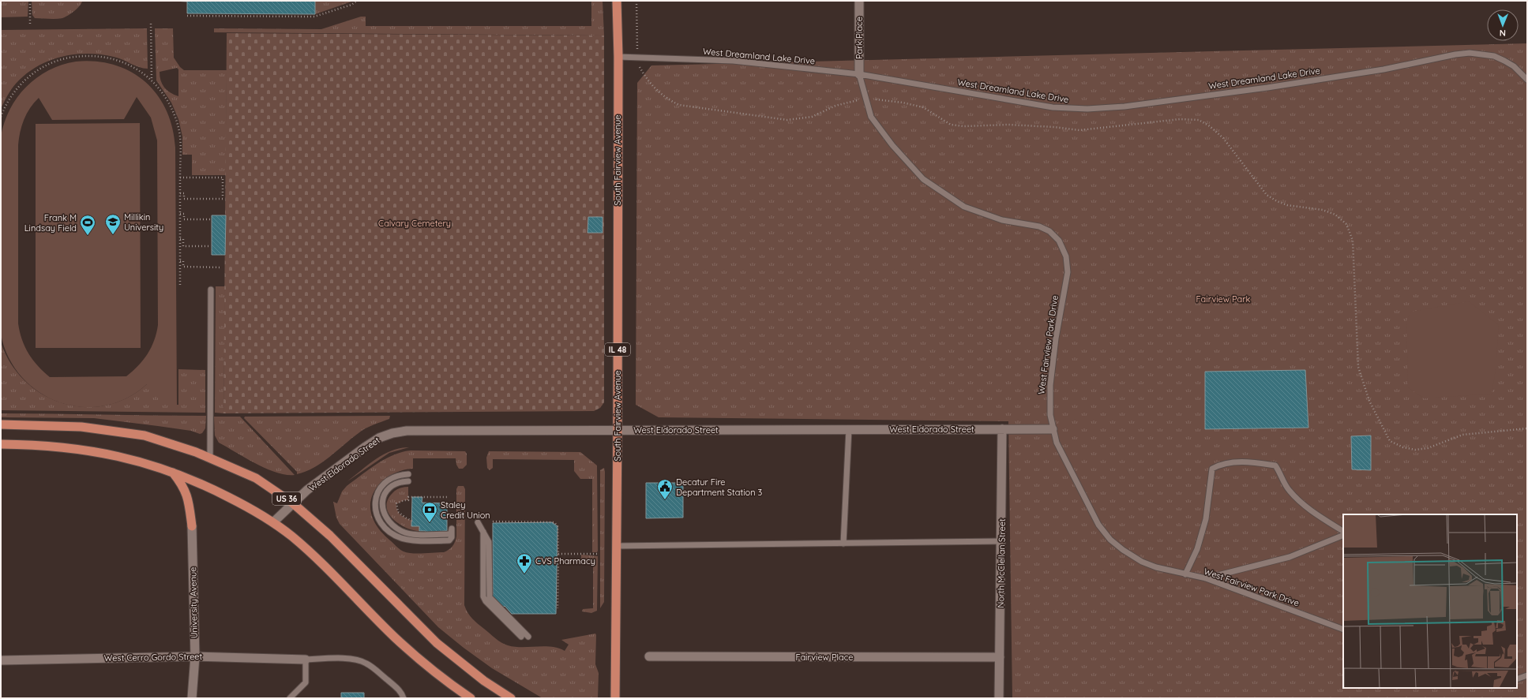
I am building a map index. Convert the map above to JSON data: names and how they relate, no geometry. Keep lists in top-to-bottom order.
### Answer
{
  "streets": {
    "main road": ["South Fairview Avenue", "IL 48", "US 36"],
    "street": [
      "Park Place",
      "West Eldorado Street",
      "North McClellan Street",
      "University Avenue",
      "West Cerro Gordo Street",
      "Fairview Place"
    ],
    "lane": ["West Dreamland Lake Drive", "West Fairview Park Drive"]
  },
  "crossings": [
    ["Park Place", "West Dreamland Lake Drive"],
    ["Park Place", "West Fairview Park Drive"],
    ["West Dreamland Lake Drive", "South Fairview Avenue"],
    ["West Dreamland Lake Drive", "West Fairview Park Drive"],
    ["South Fairview Avenue", "West Eldorado Street"],
    ["West Fairview Park Drive", "West Eldorado Street"],
    ["West Eldorado Street", "US 36"],
    ["West Eldorado Street", "North McClellan Street"],
    ["North McClellan Street", "Fairview Place"],
    ["University Avenue", "West Cerro Gordo Street"]
  ],
  "parks": ["Calvary Cemetery", "Fairview Park"],
  "places": {
    "school or university": ["Millikin University"],
    "sports": ["Frank M Lindsay Field"],
    "public building": ["Decatur Fire Department Station 3"],
    "bank": ["Staley Credit Union"],
    "pharmacy": ["CVS Pharmacy"]
  },
  "north": "bottom"
}
